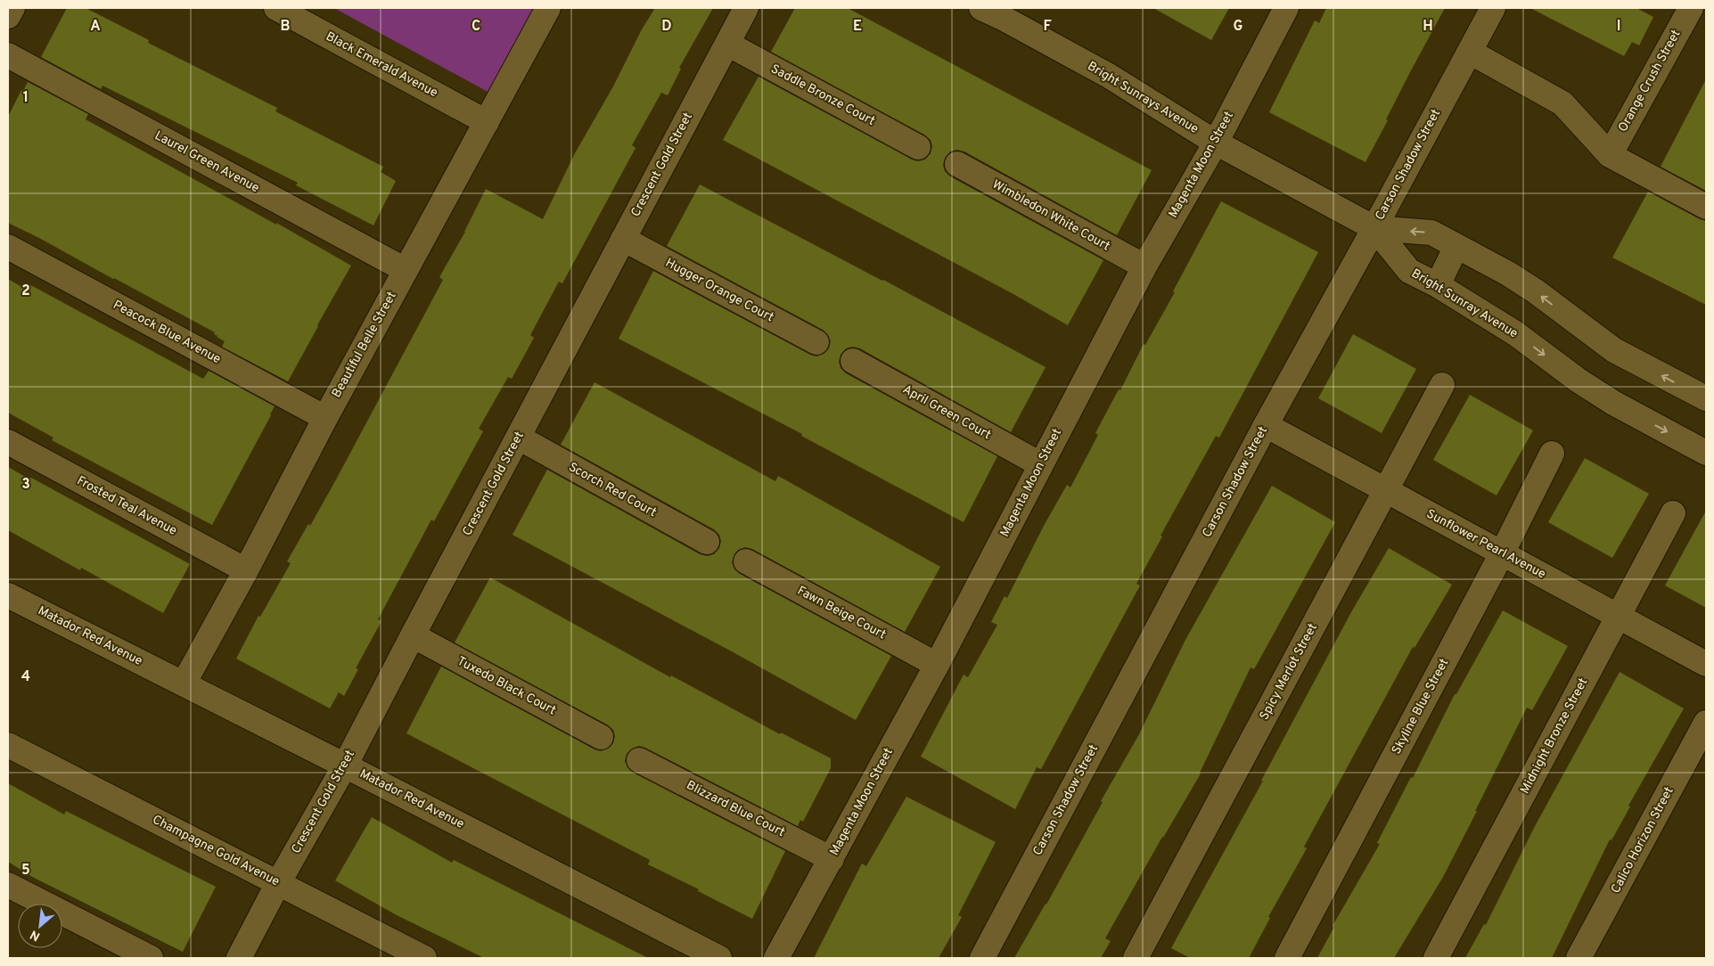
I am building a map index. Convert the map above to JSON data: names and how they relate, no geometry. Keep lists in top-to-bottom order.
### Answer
{
  "streets": {
    "street": [
      "Black Emerald Avenue",
      "Orange Crush Street",
      "Saddle Bronze Court",
      "Bright Sunrays Avenue",
      "Laurel Green Avenue",
      "Crescent Gold Street",
      "Magenta Moon Street",
      "Carson Shadow Street",
      "Wimbledon White Court",
      "Hugger Orange Court",
      "Bright Sunray Avenue",
      "Peacock Blue Avenue",
      "Beautiful Belle Street",
      "April Green Court",
      "Scorch Red Court",
      "Frosted Teal Avenue",
      "Sunflower Pearl Avenue",
      "Fawn Beige Court",
      "Matador Red Avenue",
      "Spicy Merlot Street",
      "Tuxedo Black Court",
      "Skyline Blue Street",
      "Midnight Bronze Street",
      "Blizzard Blue Court",
      "Calico Horizon Street",
      "Champagne Gold Avenue"
    ]
  },
  "crossings": [
    ["Black Emerald Avenue", "Beautiful Belle Street"],
    ["Saddle Bronze Court", "Crescent Gold Street"],
    ["Bright Sunrays Avenue", "Magenta Moon Street"],
    ["Bright Sunrays Avenue", "Carson Shadow Street"],
    ["Bright Sunrays Avenue", "Bright Sunray Avenue"],
    ["Laurel Green Avenue", "Beautiful Belle Street"],
    ["Crescent Gold Street", "Hugger Orange Court"],
    ["Crescent Gold Street", "Scorch Red Court"],
    ["Crescent Gold Street", "Matador Red Avenue"],
    ["Crescent Gold Street", "Tuxedo Black Court"],
    ["Crescent Gold Street", "Champagne Gold Avenue"],
    ["Magenta Moon Street", "Wimbledon White Court"],
    ["Magenta Moon Street", "April Green Court"],
    ["Magenta Moon Street", "Fawn Beige Court"],
    ["Magenta Moon Street", "Blizzard Blue Court"],
    ["Carson Shadow Street", "Bright Sunray Avenue"],
    ["Carson Shadow Street", "Sunflower Pearl Avenue"],
    ["Peacock Blue Avenue", "Beautiful Belle Street"],
    ["Beautiful Belle Street", "Frosted Teal Avenue"],
    ["Beautiful Belle Street", "Matador Red Avenue"],
    ["Sunflower Pearl Avenue", "Spicy Merlot Street"],
    ["Sunflower Pearl Avenue", "Skyline Blue Street"],
    ["Sunflower Pearl Avenue", "Midnight Bronze Street"]
  ],
  "north": "bottom left",
  "grid": {
    "columns": [
      "A",
      "B",
      "C",
      "D",
      "E",
      "F",
      "G",
      "H",
      "I"
    ],
    "rows": [
      "1",
      "2",
      "3",
      "4",
      "5"
    ]
  }
}
